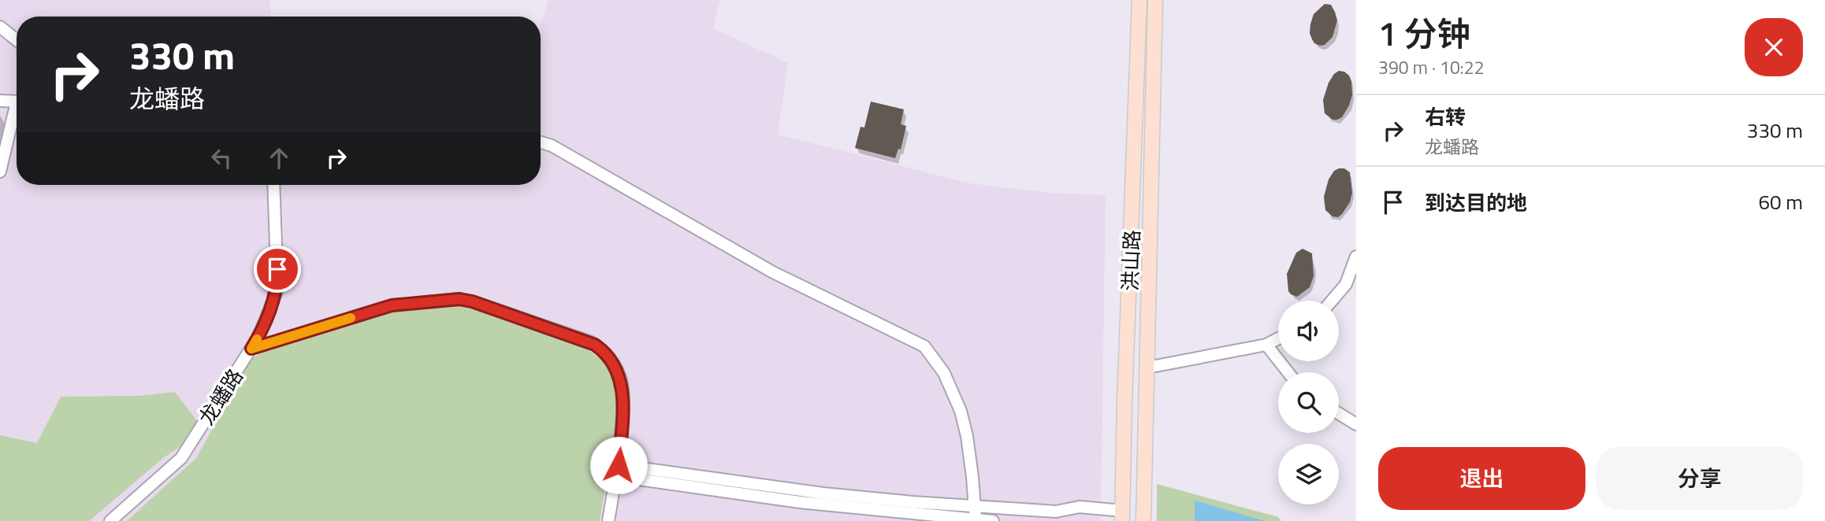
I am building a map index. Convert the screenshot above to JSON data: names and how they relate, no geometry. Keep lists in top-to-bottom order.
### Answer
{
  "streets": {
    "main road": ["洪山路"],
    "street": ["龙蟠路"]
  },
  "page": {
    "heading": ["1 分钟", "390 m · 10:22"],
    "turn": ["330 m", "龙蟠路"],
    "list": [
      {
        "name": "右转",
        "note": "龙蟠路",
        "value": "330 m"
      },
      {
        "name": "到达目的地",
        "value": "60 m"
      }
    ],
    "buttons": ["退出", "分享"]
  }
}
